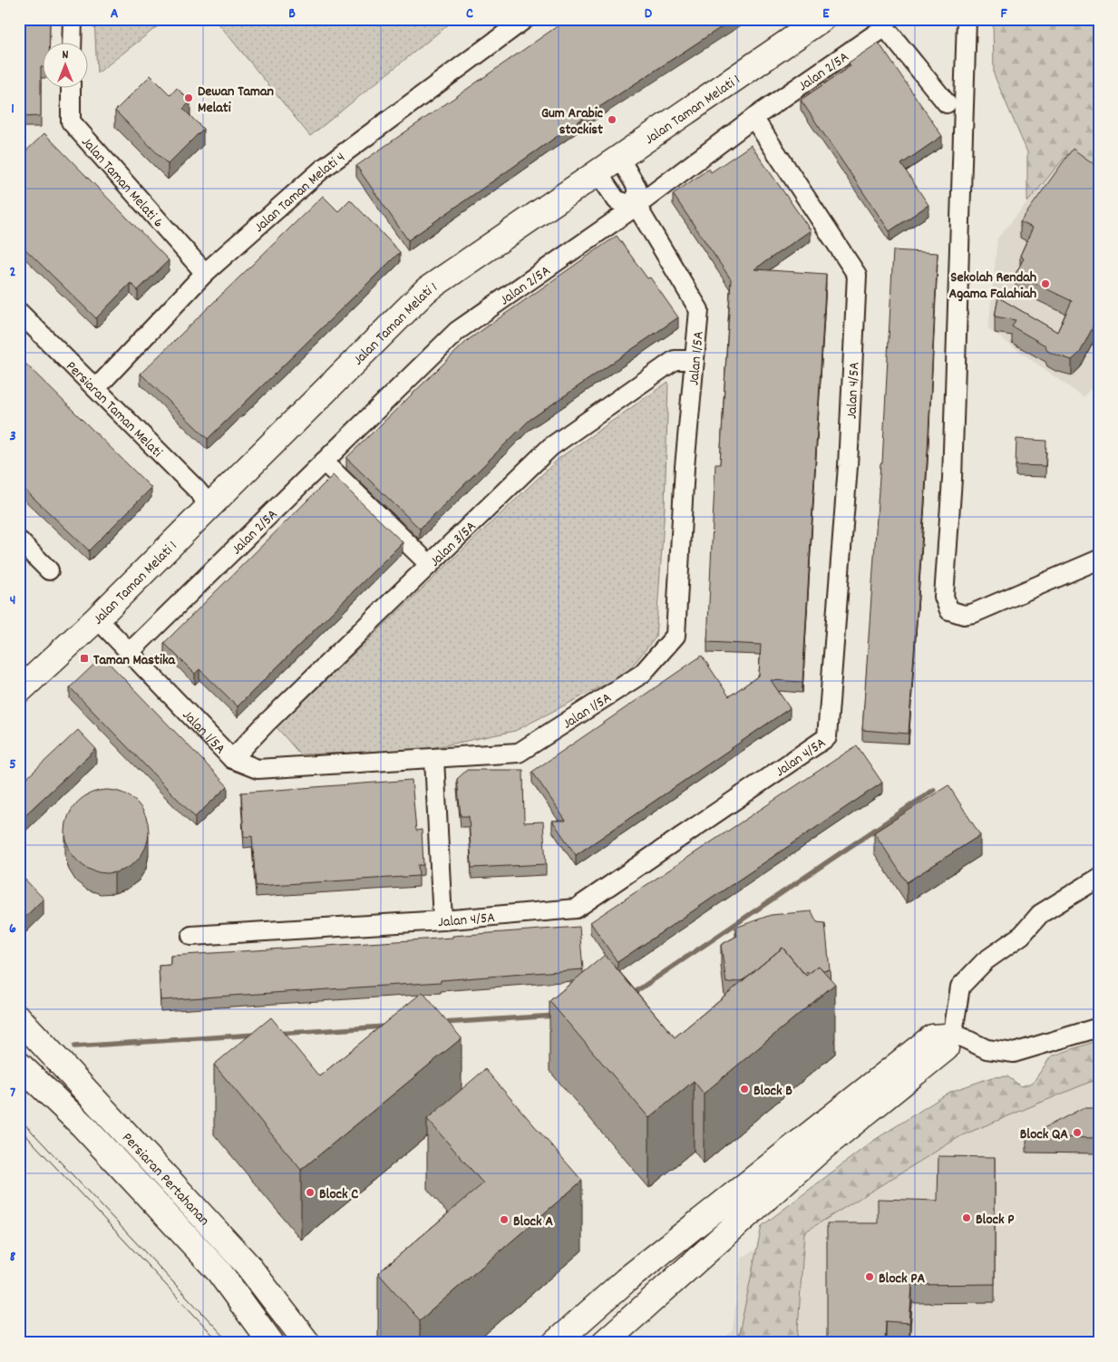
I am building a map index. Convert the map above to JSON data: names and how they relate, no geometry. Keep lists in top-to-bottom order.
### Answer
{
  "streets": {
    "street": [
      "Jalan 2/5A",
      "Jalan Taman Melati 1",
      "Jalan Taman Melati 6",
      "Jalan Taman Melati 4",
      "Jalan 1/5A",
      "Jalan 4/5A",
      "Persiaran Taman Melati",
      "Jalan 3/5A",
      "Persiaran Pertahanan"
    ]
  },
  "crossings": [
    ["Jalan 2/5A", "Jalan 1/5A"],
    ["Jalan 2/5A", "Jalan 4/5A"],
    ["Jalan Taman Melati 1", "Jalan 1/5A"],
    ["Jalan Taman Melati 1", "Persiaran Taman Melati"],
    ["Jalan Taman Melati 6", "Jalan Taman Melati 4"],
    ["Jalan Taman Melati 4", "Persiaran Taman Melati"],
    ["Jalan 1/5A", "Jalan 3/5A"]
  ],
  "places": {
    "other": [
      "Dewan Taman Melati",
      "Gum Arabic stockist",
      "Sekolah Rendah Agama Falahiah",
      "Block B",
      "Block QA",
      "Block C",
      "Block P",
      "Block A",
      "Block PA"
    ],
    "transit": ["Taman Mastika"]
  },
  "north": "top",
  "grid": {
    "columns": [
      "A",
      "B",
      "C",
      "D",
      "E",
      "F"
    ],
    "rows": [
      "1",
      "2",
      "3",
      "4",
      "5",
      "6",
      "7",
      "8"
    ]
  }
}
